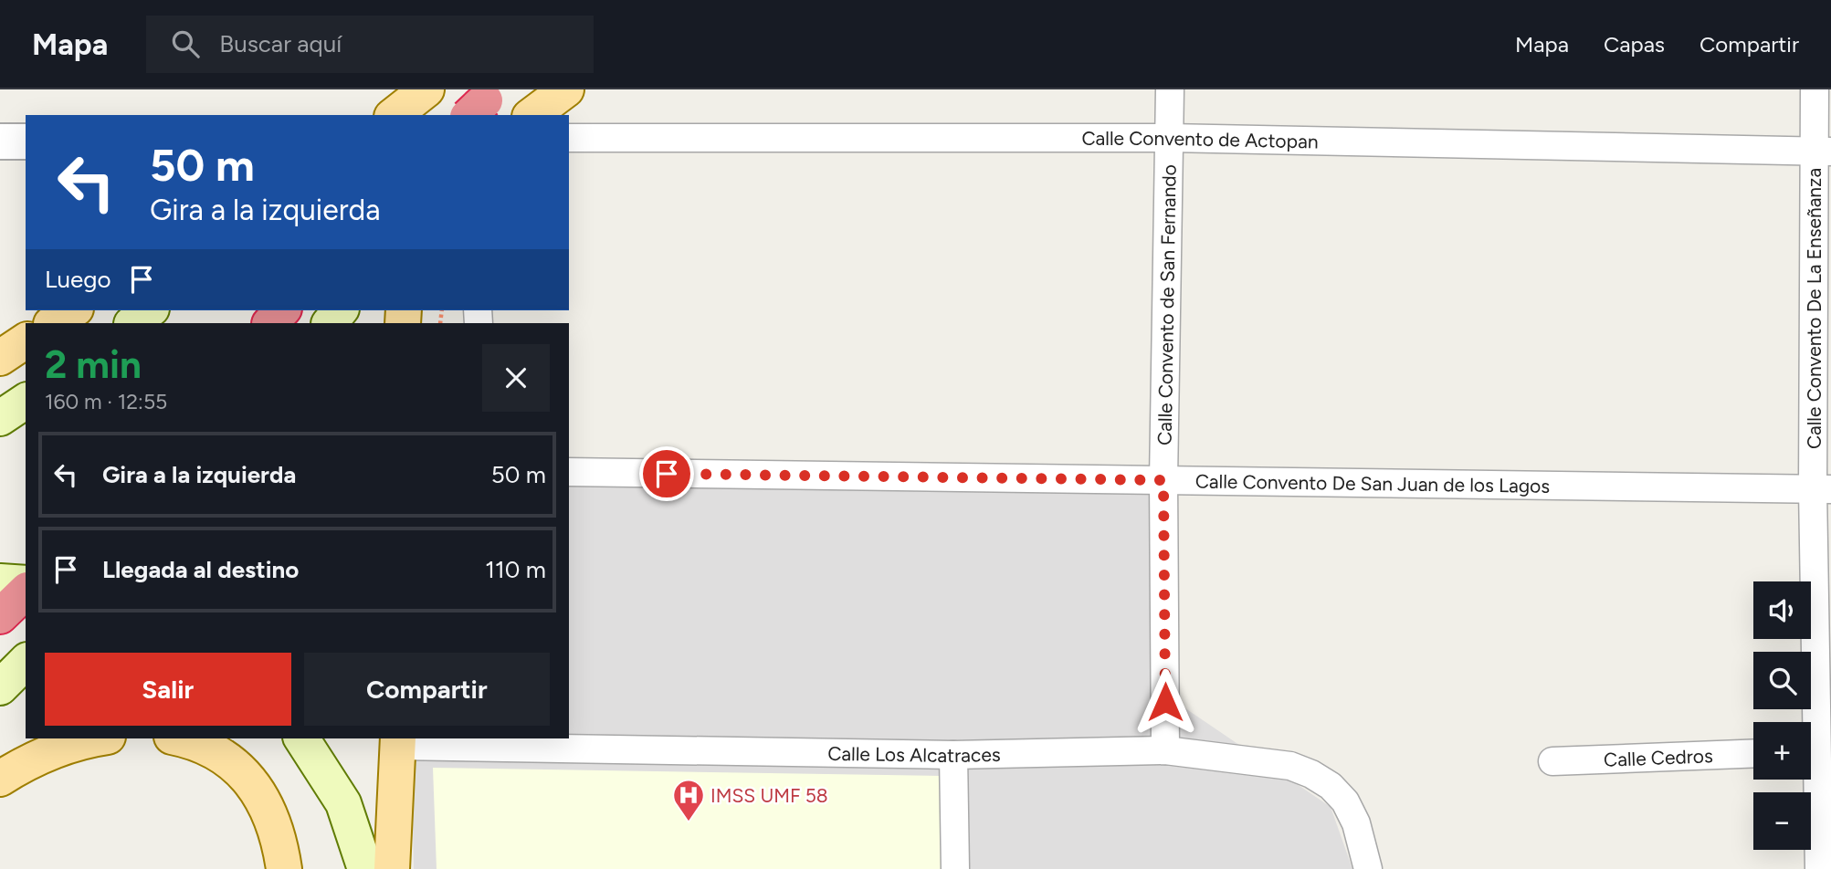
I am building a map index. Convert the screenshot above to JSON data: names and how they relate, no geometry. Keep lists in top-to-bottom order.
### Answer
{
  "streets": {
    "street": [
      "Calle Convento de Actopan",
      "Calle Convento de San Fernando",
      "Calle Convento De La Enseñanza",
      "Calle Convento De San Juan de los Lagos",
      "Calle Los Alcatraces",
      "Calle Cedros"
    ]
  },
  "crossings": [
    ["Calle Convento de Actopan", "Calle Convento de San Fernando"],
    ["Calle Convento de Actopan", "Calle Convento De La Enseñanza"],
    ["Calle Convento de San Fernando", "Calle Convento De San Juan de los Lagos"],
    ["Calle Convento de San Fernando", "Calle Los Alcatraces"],
    ["Calle Convento De La Enseñanza", "Calle Convento De San Juan de los Lagos"]
  ],
  "places": {
    "hospital": ["IMSS UMF 58"]
  },
  "page": {
    "header": "Mapa",
    "search": "Buscar aquí",
    "nav": ["Mapa", "Capas", "Compartir"],
    "turn": ["50 m", "Gira a la izquierda"],
    "then": "Luego",
    "heading": ["2 min", "160 m · 12:55"],
    "list": [
      {
        "name": "Gira a la izquierda",
        "value": "50 m"
      },
      {
        "name": "Llegada al destino",
        "value": "110 m"
      }
    ],
    "map_buttons": ["+", "−"],
    "buttons": ["Salir", "Compartir"]
  }
}
